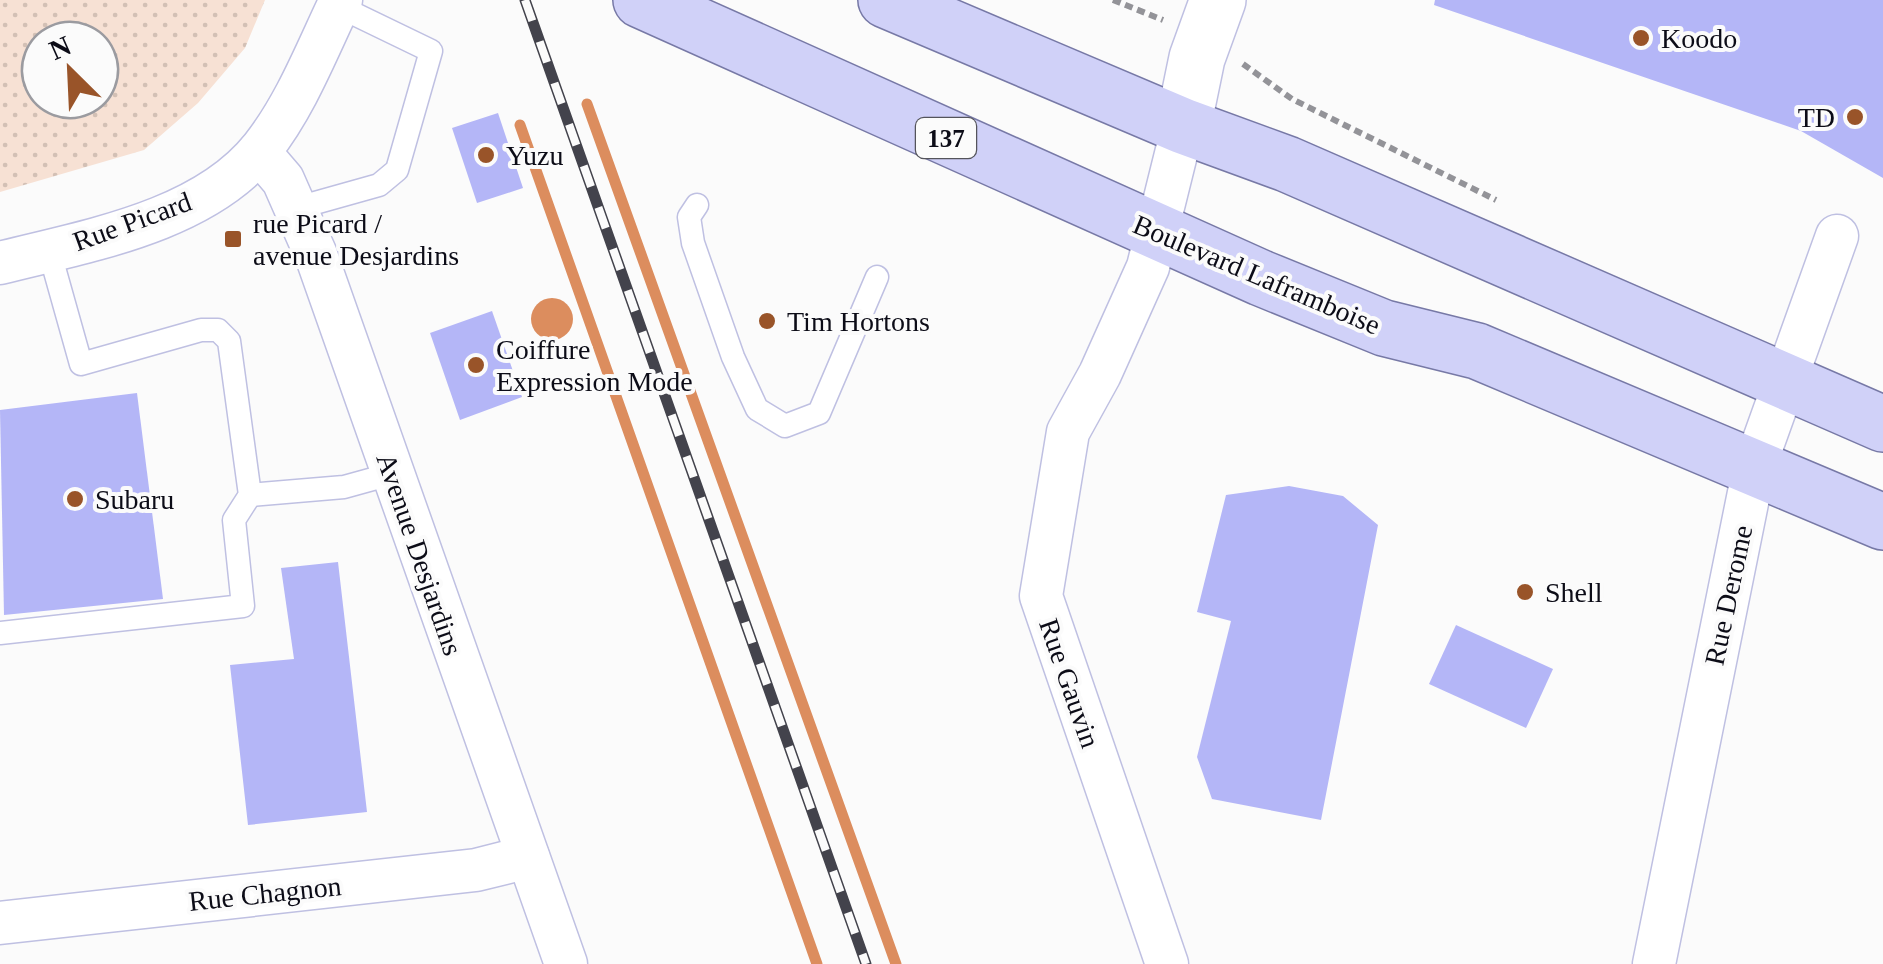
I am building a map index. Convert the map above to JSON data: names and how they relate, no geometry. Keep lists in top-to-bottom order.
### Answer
{
  "streets": {
    "main road": ["137", "Boulevard Laframboise"],
    "street": [
      "Rue Picard",
      "Avenue Desjardins",
      "Rue Derome",
      "Rue Gauvin",
      "Rue Chagnon"
    ]
  },
  "crossings": [
    ["Rue Picard", "Avenue Desjardins"],
    ["Boulevard Laframboise", "Rue Derome"],
    ["Boulevard Laframboise", "Rue Gauvin"],
    ["Avenue Desjardins", "Rue Chagnon"]
  ],
  "places": {
    "other": [
      "Koodo",
      "TD",
      "Yuzu",
      "Tim Hortons",
      "Coiffure Expression Mode",
      "Subaru",
      "Shell"
    ],
    "transit": ["rue Picard / avenue Desjardins"]
  },
  "north": "top left"
}
